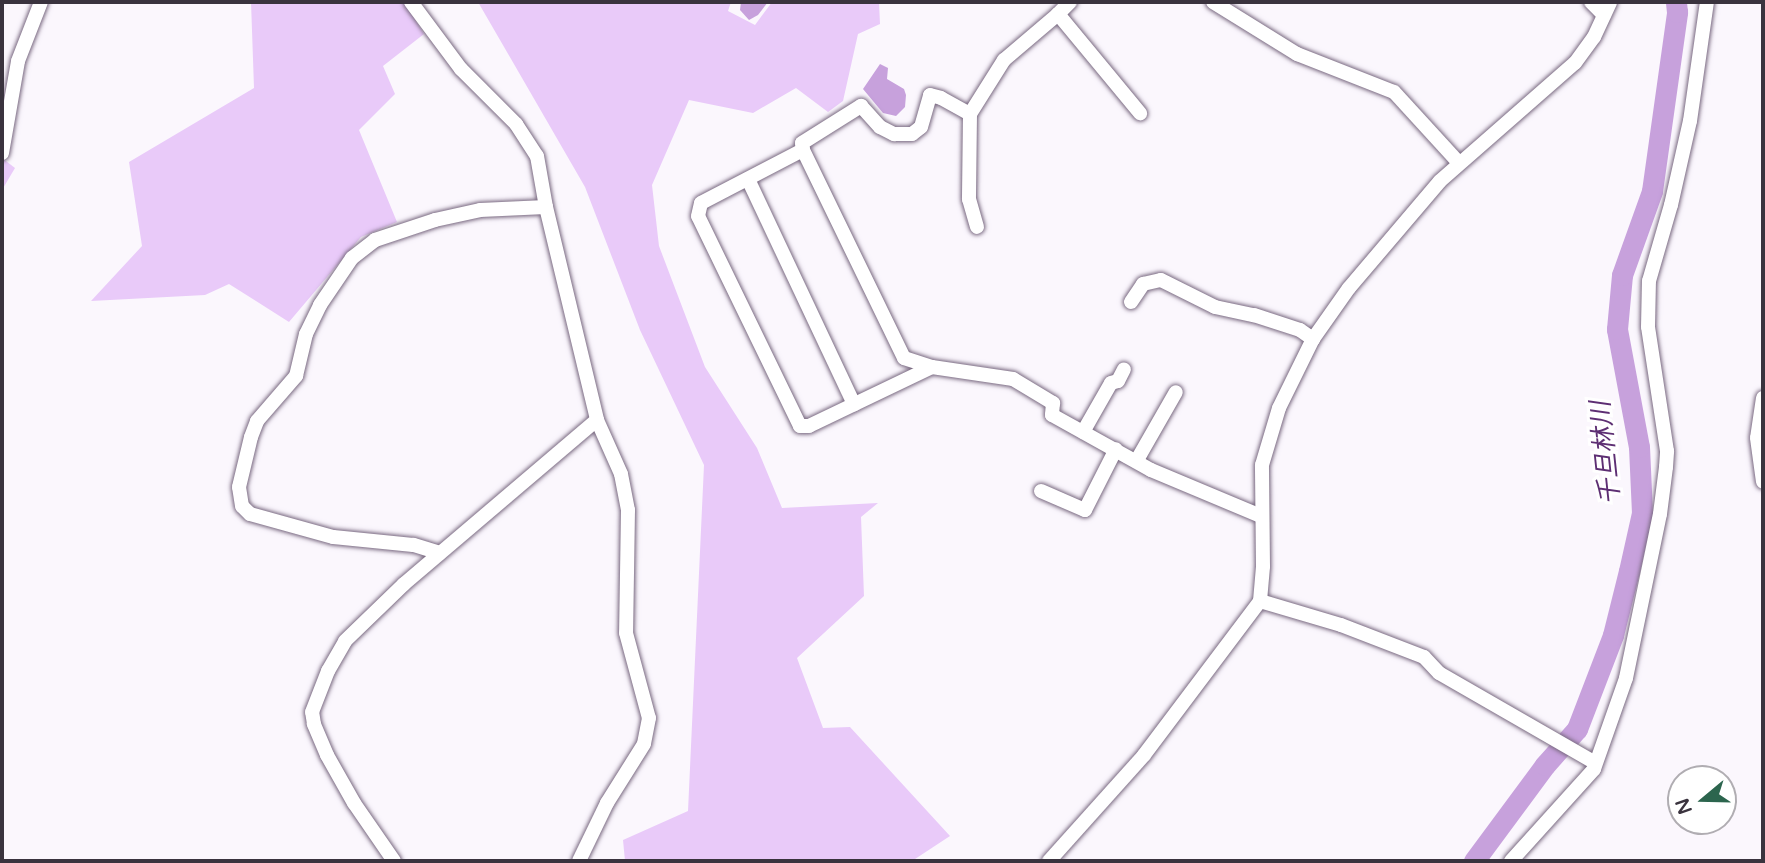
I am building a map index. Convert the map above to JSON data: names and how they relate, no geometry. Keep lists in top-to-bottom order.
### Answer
{
  "water": ["千旦林川"],
  "north": "left"
}
